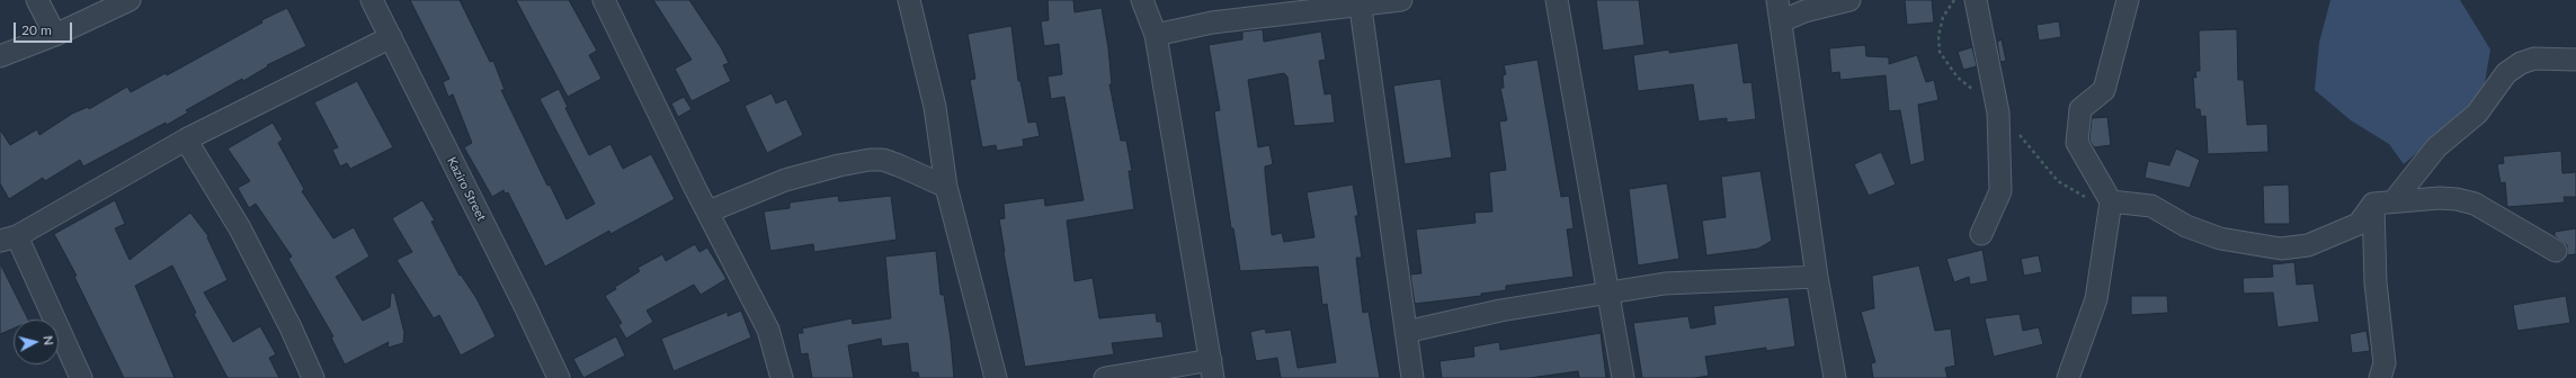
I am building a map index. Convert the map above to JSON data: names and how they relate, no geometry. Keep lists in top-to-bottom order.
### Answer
{
  "streets": {
    "street": ["Kaziro Street"]
  },
  "scale_bar": "20 m",
  "north": "right"
}
